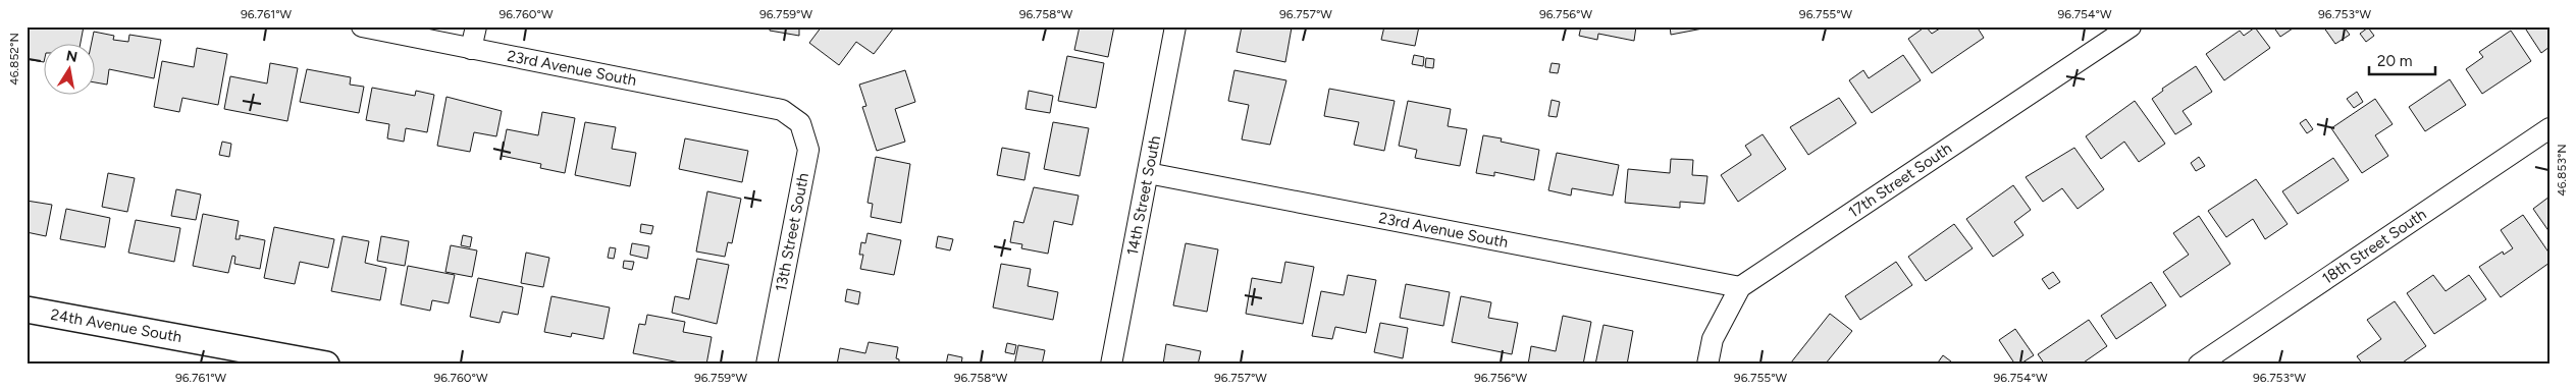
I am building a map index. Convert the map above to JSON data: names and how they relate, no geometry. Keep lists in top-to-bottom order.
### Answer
{
  "streets": {
    "street": [
      "23rd Avenue South",
      "17th Street South",
      "14th Street South",
      "13th Street South",
      "18th Street South",
      "24th Avenue South"
    ]
  },
  "crossings": [
    ["23rd Avenue South", "17th Street South"],
    ["23rd Avenue South", "14th Street South"],
    ["23rd Avenue South", "13th Street South"]
  ],
  "scale_bar": "20 m",
  "north": "top",
  "coordinates": [
    "96.761°W",
    "96.760°W",
    "96.759°W",
    "96.758°W",
    "96.757°W",
    "96.756°W",
    "96.755°W",
    "96.754°W",
    "96.753°W",
    "46.852°N",
    "46.853°N"
  ]
}
